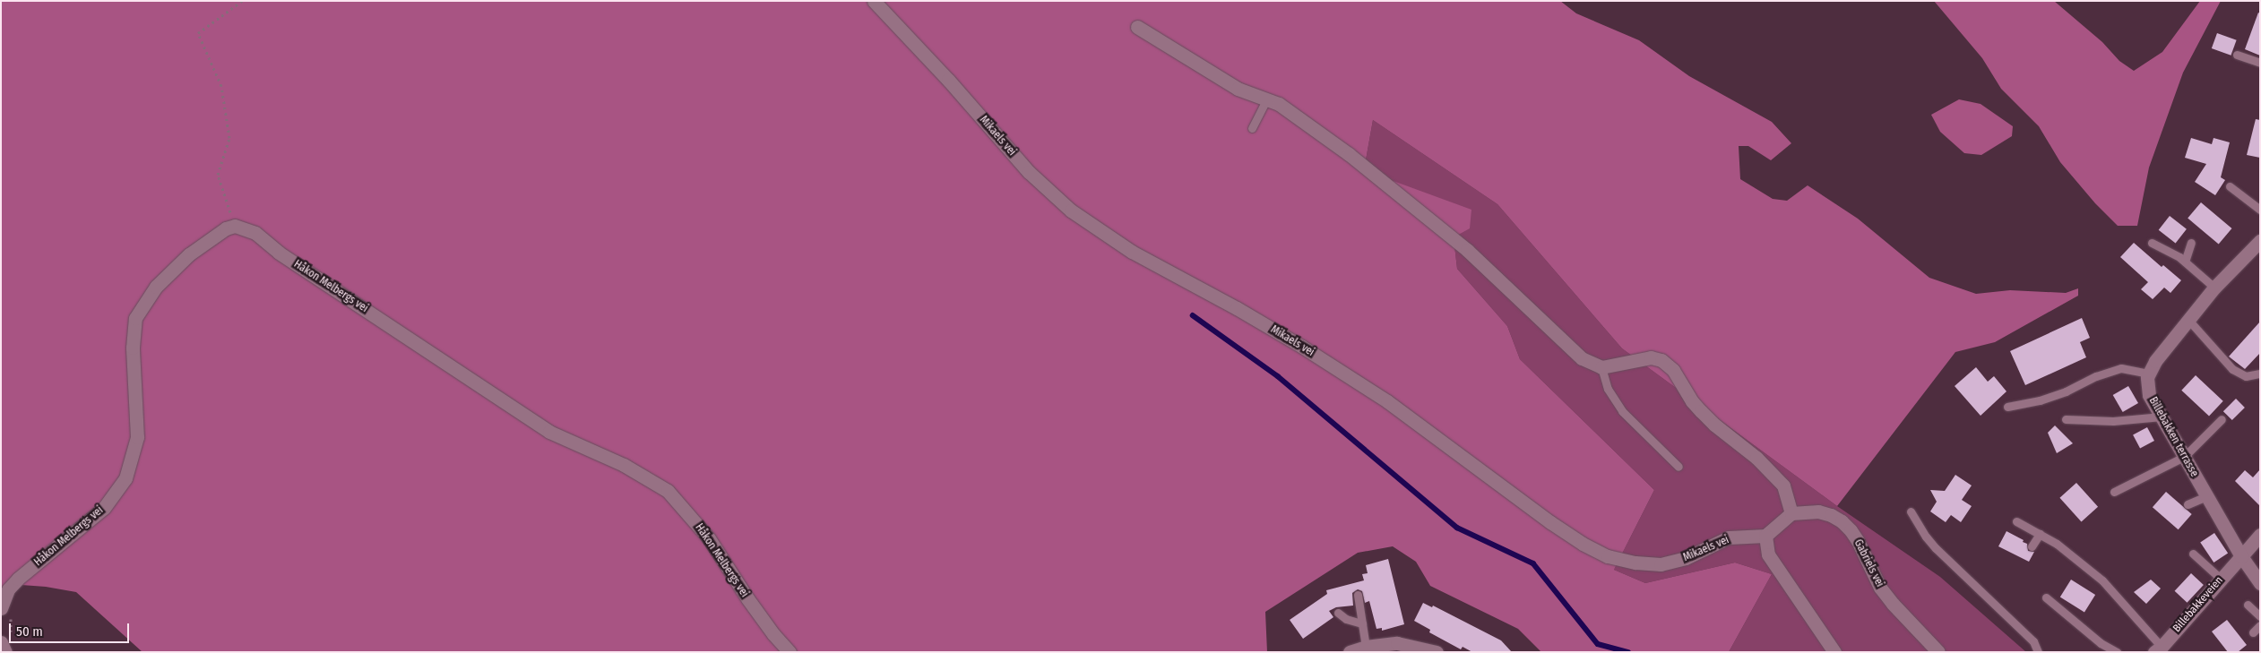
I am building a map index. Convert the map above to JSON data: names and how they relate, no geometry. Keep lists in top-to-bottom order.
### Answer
{
  "streets": {
    "street": [
      "Mikaels vei",
      "Håkon Melbergs vei",
      "Billebakken terrasse",
      "Gabriels vei",
      "Billebakkeveien"
    ]
  },
  "crossings": [
    ["Billebakken terrasse", "Billebakkeveien"]
  ],
  "scale_bar": "50 m"
}
